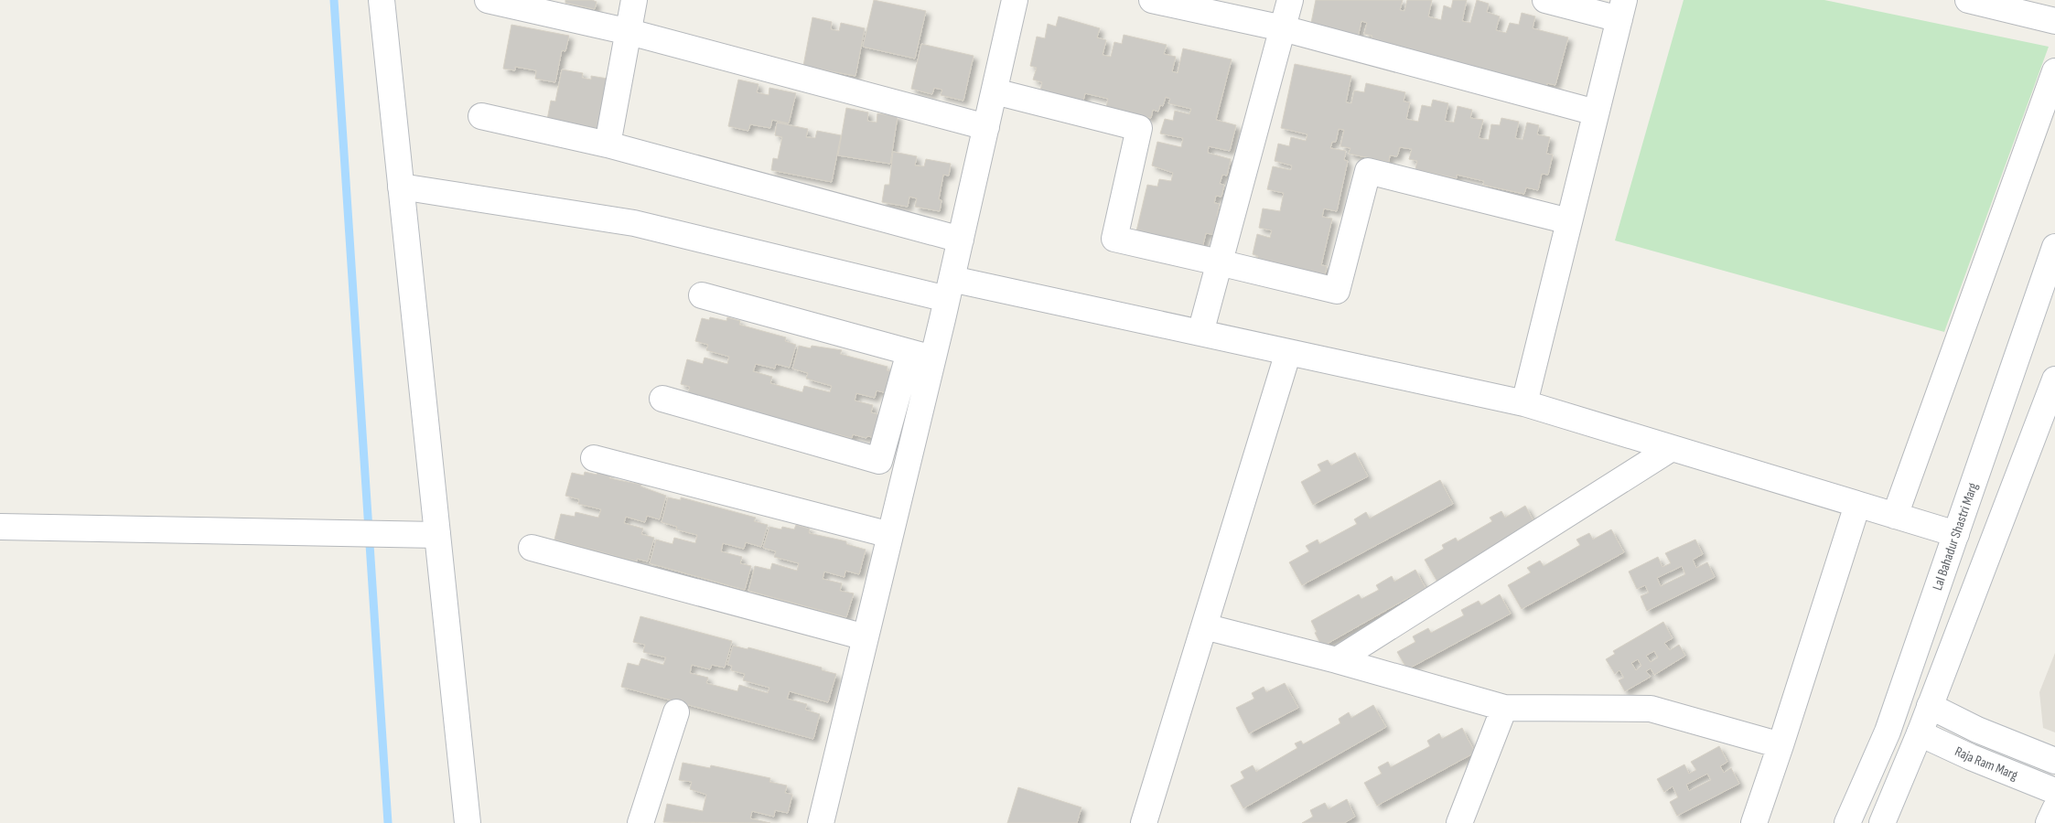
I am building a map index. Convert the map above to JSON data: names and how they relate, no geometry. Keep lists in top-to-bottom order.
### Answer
{
  "streets": {
    "street": ["Lal Bahadur Shastri Marg", "Raja Ram Marg"]
  }
}
